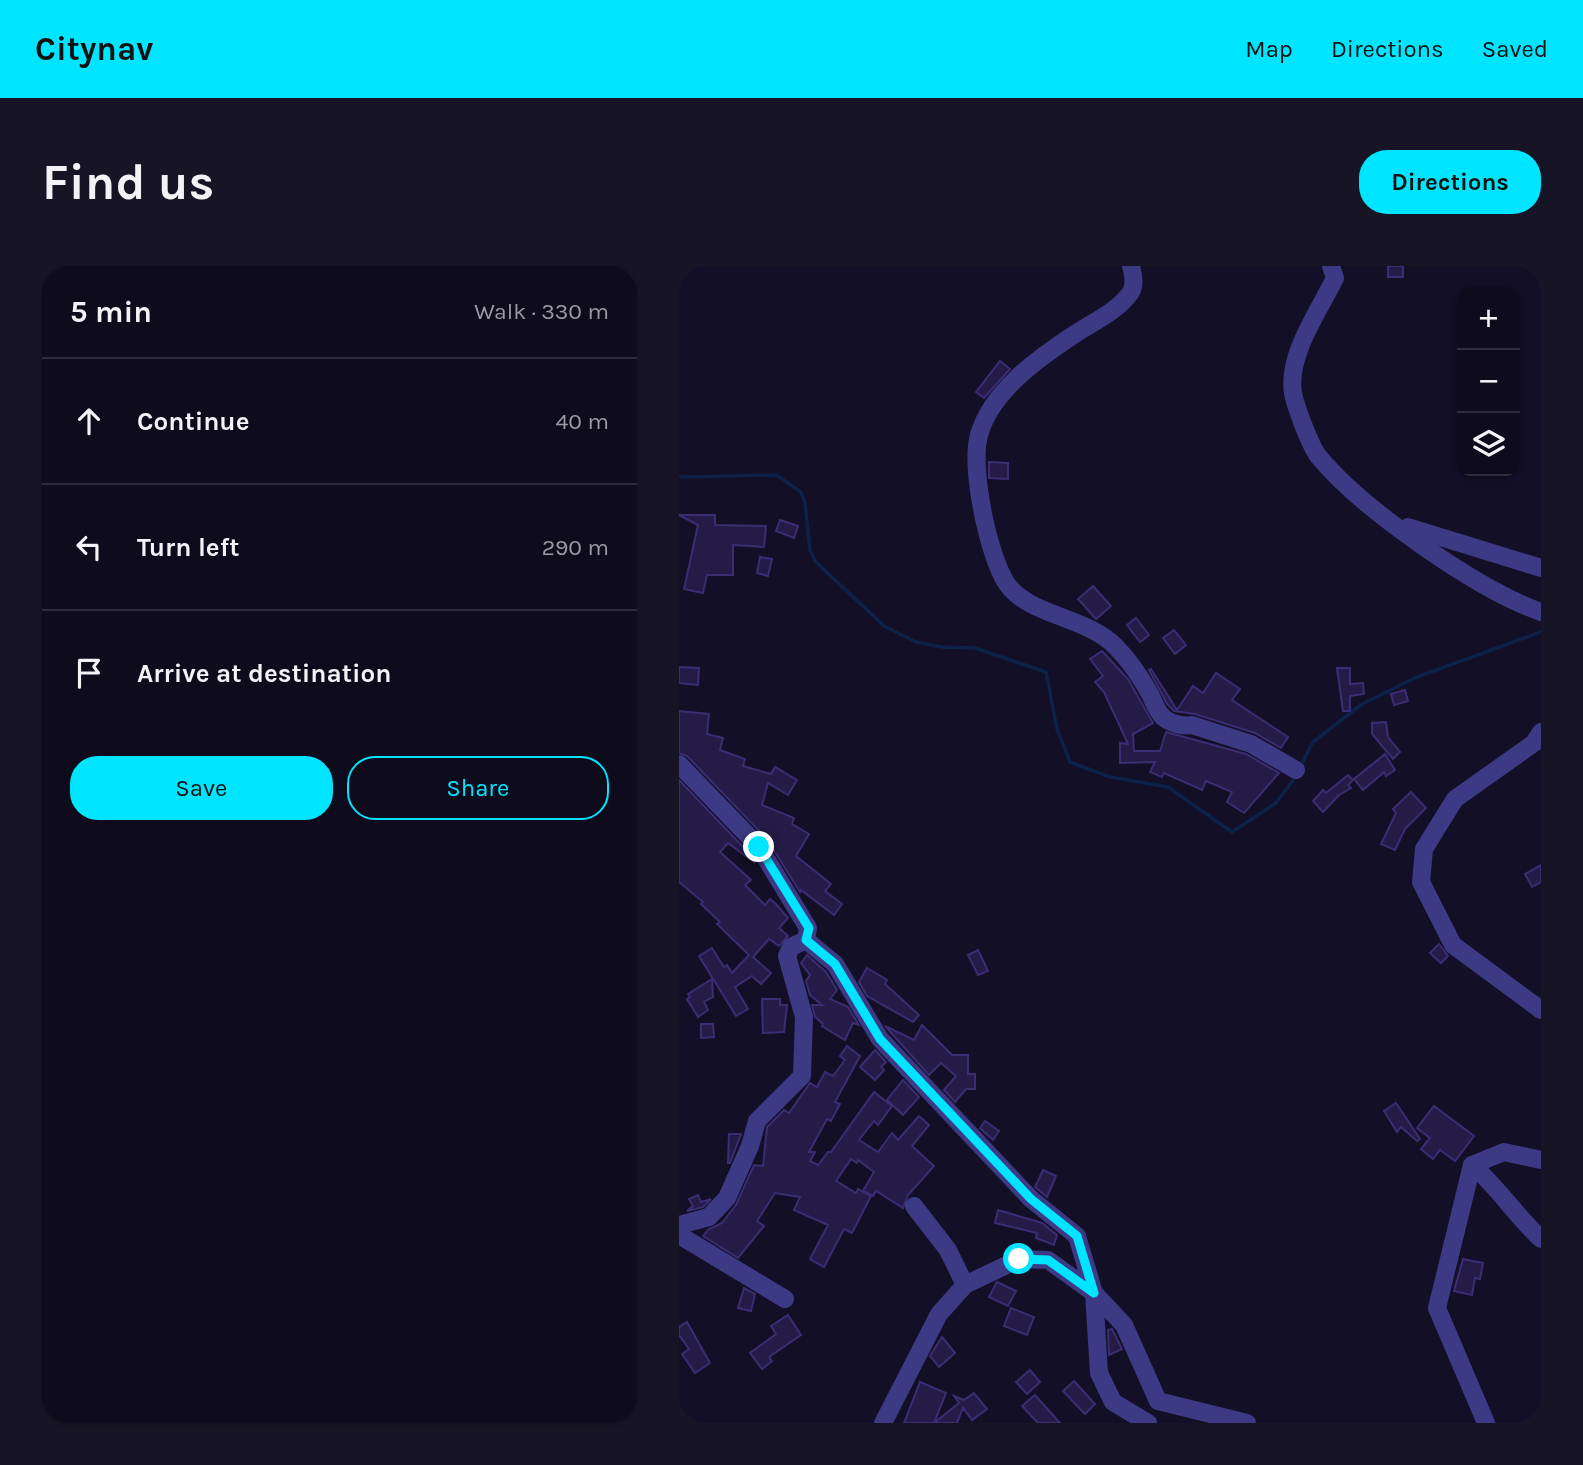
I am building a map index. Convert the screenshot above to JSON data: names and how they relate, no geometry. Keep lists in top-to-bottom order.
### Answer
{
  "page": {
    "header": "Citynav",
    "nav": ["Map", "Directions", "Saved"],
    "buttons": [
      "Directions",
      ["Save", "Share"]
    ],
    "title": "Find us",
    "heading": ["5 min", "Walk · 330 m"],
    "map_buttons": ["+", "−"],
    "list": [
      ["Continue", "40 m"],
      ["Turn left", "290 m"],
      "Arrive at destination"
    ]
  }
}
